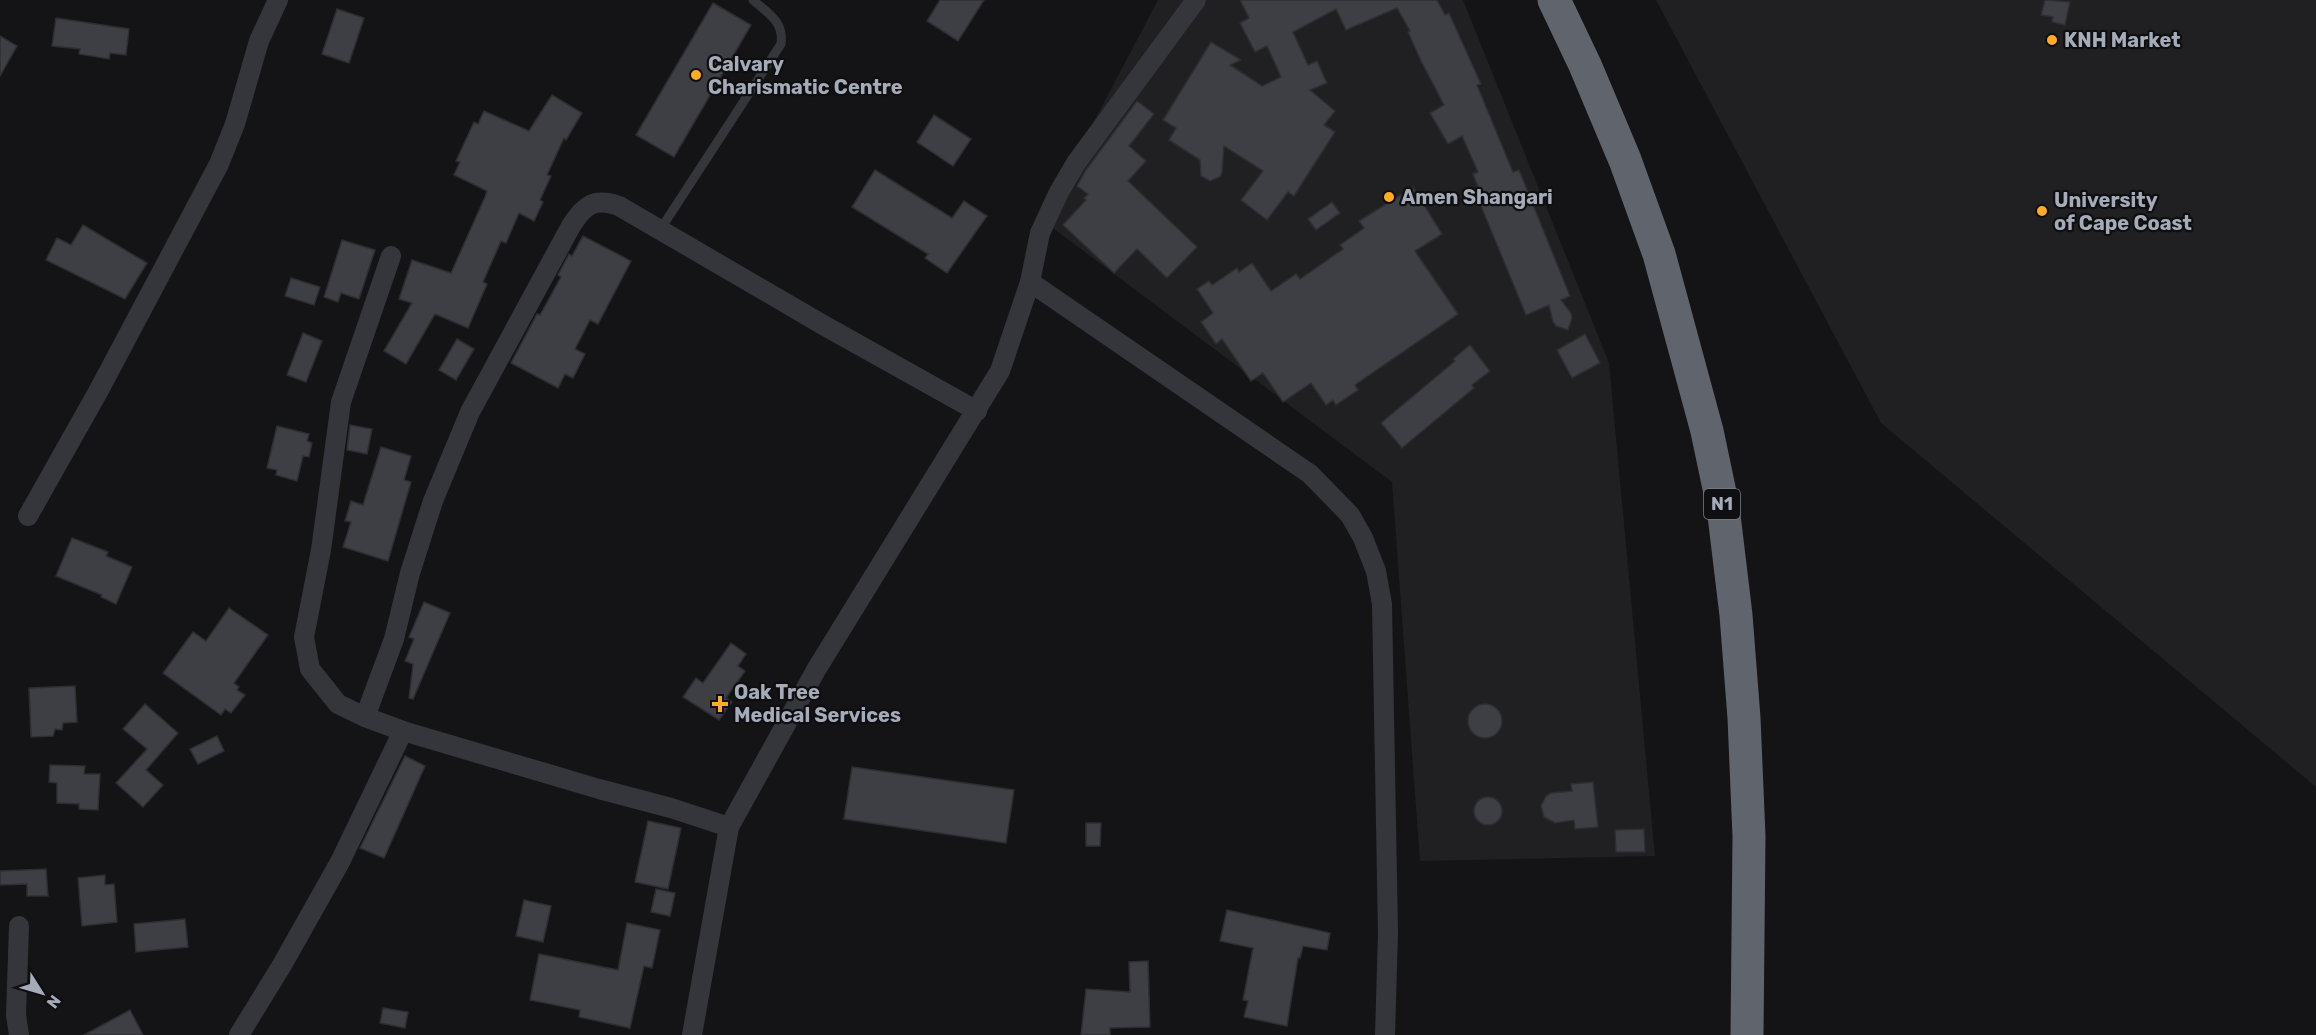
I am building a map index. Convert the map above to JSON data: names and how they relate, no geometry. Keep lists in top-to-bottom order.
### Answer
{
  "streets": {
    "highway": ["N1"]
  },
  "places": {
    "other": [
      "KNH Market",
      "Calvary Charismatic Centre",
      "Amen Shangari",
      "University of Cape Coast"
    ],
    "health": ["Oak Tree Medical Services"]
  },
  "north": "bottom right"
}
